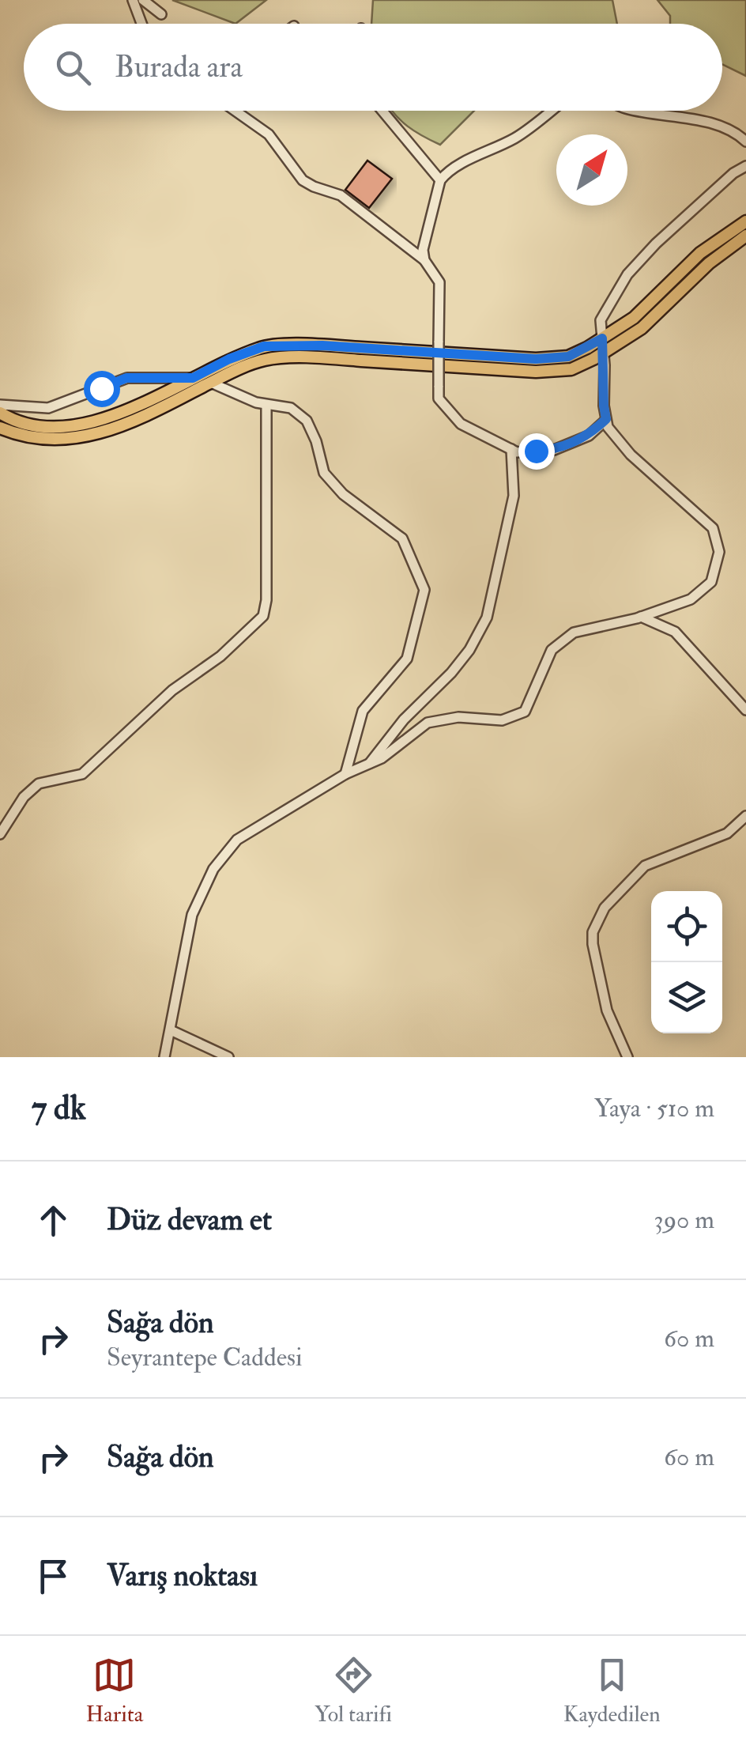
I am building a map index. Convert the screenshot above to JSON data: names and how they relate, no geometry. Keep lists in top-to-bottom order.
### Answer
{
  "north": "top right",
  "page": {
    "search": "Burada ara",
    "heading": ["7 dk", "Yaya · 510 m"],
    "list": [
      ["Düz devam et", "390 m"],
      ["Sağa dön", "Seyrantepe Caddesi", "60 m"],
      ["Sağa dön", "60 m"],
      "Varış noktası"
    ],
    "nav": ["Harita", "Yol tarifi", "Kaydedilen"]
  }
}
